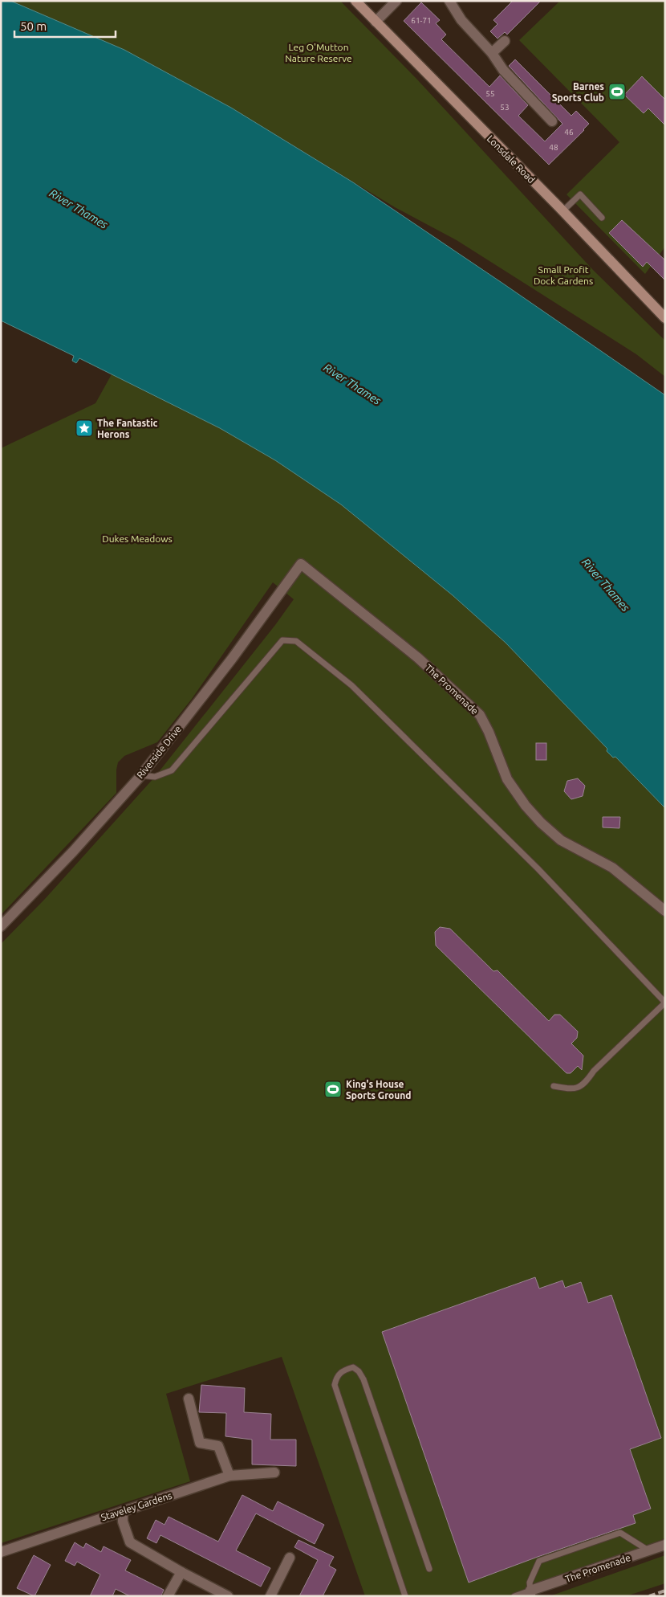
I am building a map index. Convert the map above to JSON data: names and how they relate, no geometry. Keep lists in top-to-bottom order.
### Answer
{
  "streets": {
    "main road": ["Lonsdale Road"],
    "street": ["The Promenade", "Riverside Drive", "Staveley Gardens"]
  },
  "crossings": [
    ["The Promenade", "Riverside Drive"]
  ],
  "water": ["River Thames"],
  "parks": ["Leg O'Mutton Nature Reserve", "Small Profit Dock Gardens", "Dukes Meadows"],
  "places": {
    "sports": ["Barnes Sports Club", "King's House Sports Ground"],
    "place": ["The Fantastic Herons"]
  },
  "house_numbers": [
    "61-71",
    "55",
    "53",
    "46",
    "48"
  ],
  "scale_bar": "50 m"
}
